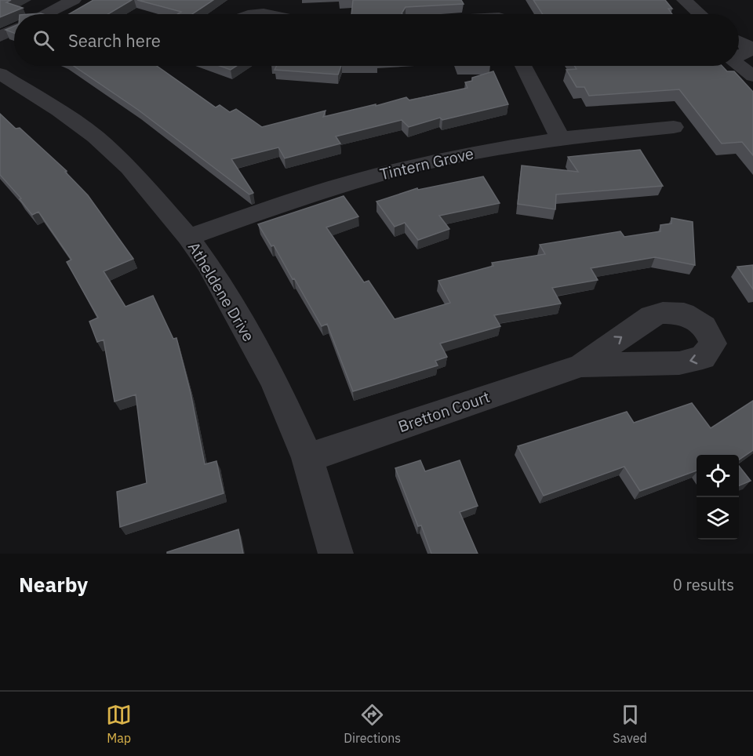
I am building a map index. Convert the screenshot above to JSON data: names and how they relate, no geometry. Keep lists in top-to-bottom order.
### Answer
{
  "streets": {
    "street": ["Tintern Grove", "Atheldene Drive", "Bretton Court"]
  },
  "crossings": [
    ["Tintern Grove", "Atheldene Drive"],
    ["Atheldene Drive", "Bretton Court"]
  ],
  "page": {
    "search": "Search here",
    "heading": ["Nearby", "0 results"],
    "nav": ["Map", "Directions", "Saved"]
  }
}
